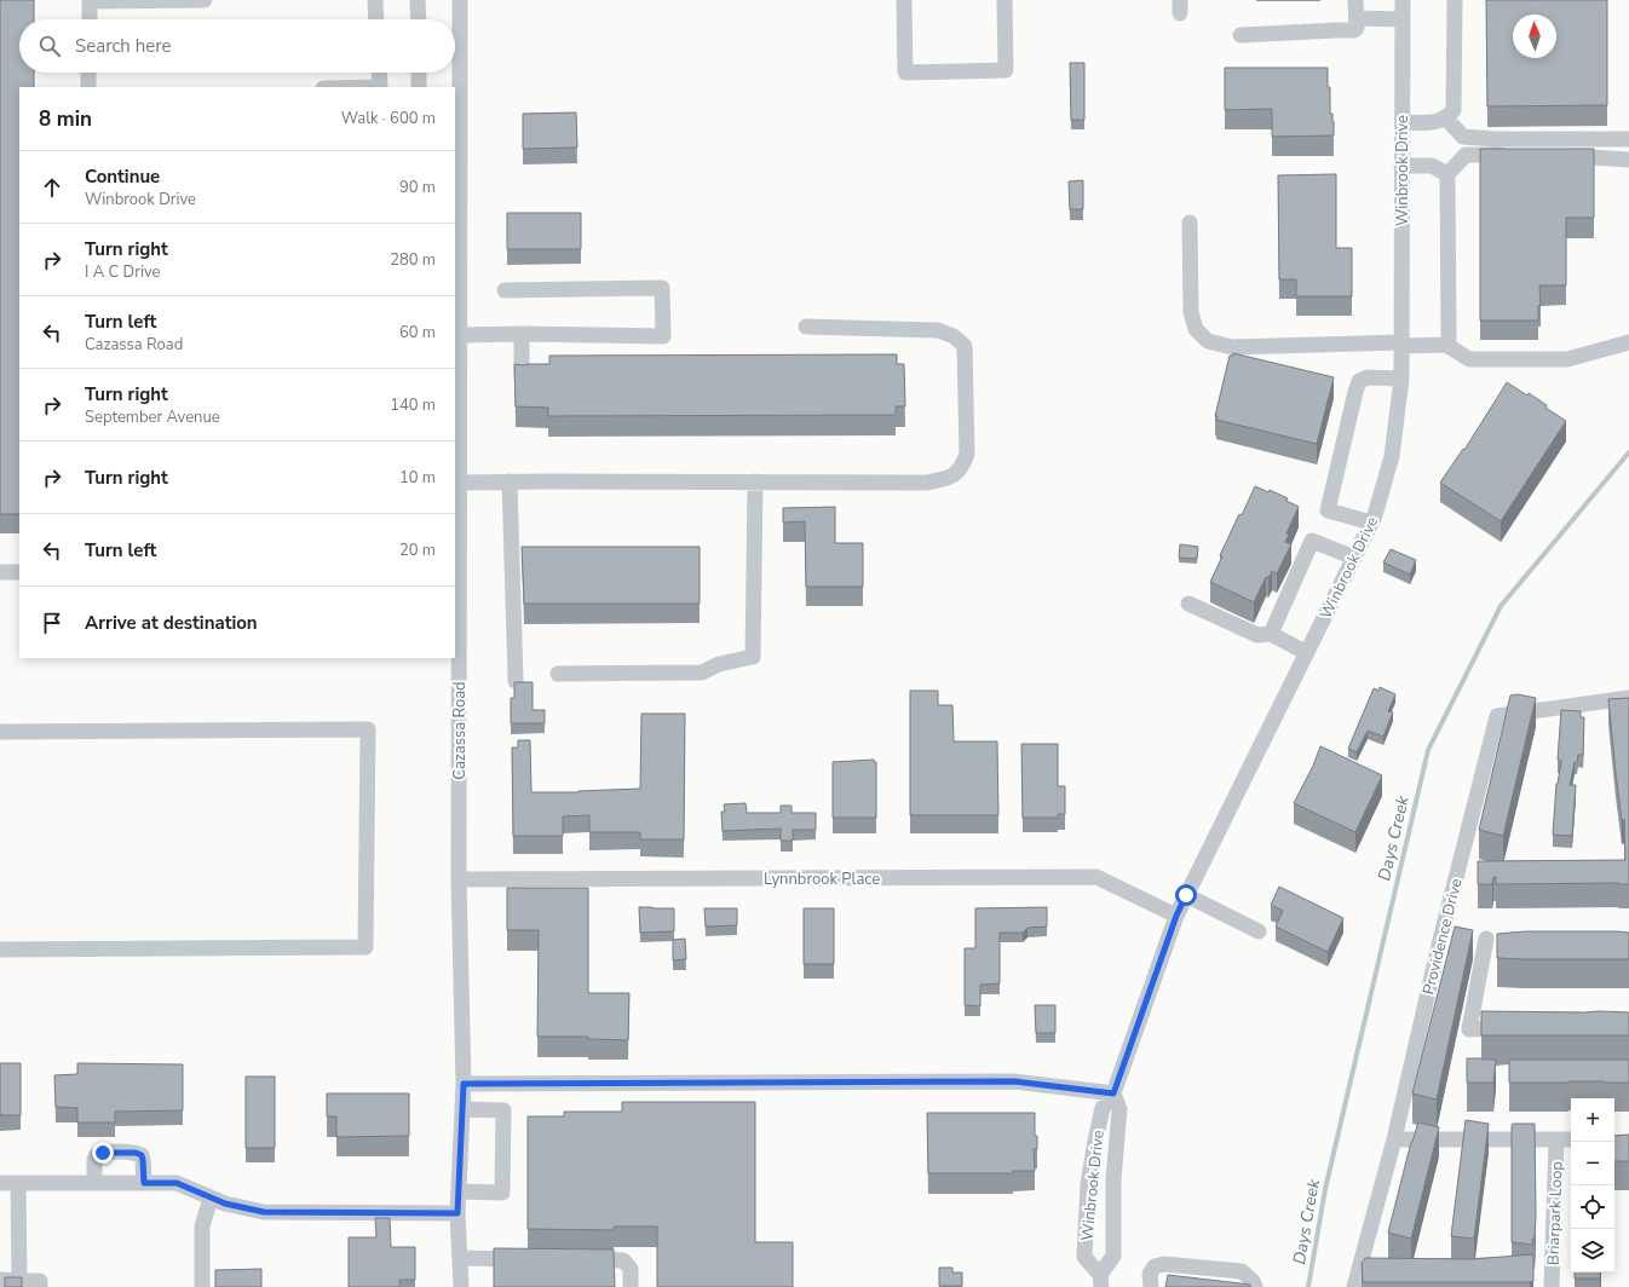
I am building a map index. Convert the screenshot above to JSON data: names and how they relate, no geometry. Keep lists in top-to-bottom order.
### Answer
{
  "streets": {
    "street": [
      "Winbrook Drive",
      "Cazassa Road",
      "Lynnbrook Place",
      "Providence Drive",
      "Briarpark Loop"
    ]
  },
  "crossings": [
    ["Winbrook Drive", "Lynnbrook Place"],
    ["Cazassa Road", "Lynnbrook Place"],
    ["Providence Drive", "Briarpark Loop"]
  ],
  "water": ["Days Creek"],
  "north": "top",
  "page": {
    "search": "Search here",
    "heading": ["8 min", "Walk · 600 m"],
    "list": [
      ["Continue", "Winbrook Drive", "90 m"],
      ["Turn right", "I A C Drive", "280 m"],
      ["Turn left", "Cazassa Road", "60 m"],
      ["Turn right", "September Avenue", "140 m"],
      ["Turn right", "10 m"],
      ["Turn left", "20 m"],
      "Arrive at destination"
    ],
    "map_buttons": ["+", "−"]
  }
}
